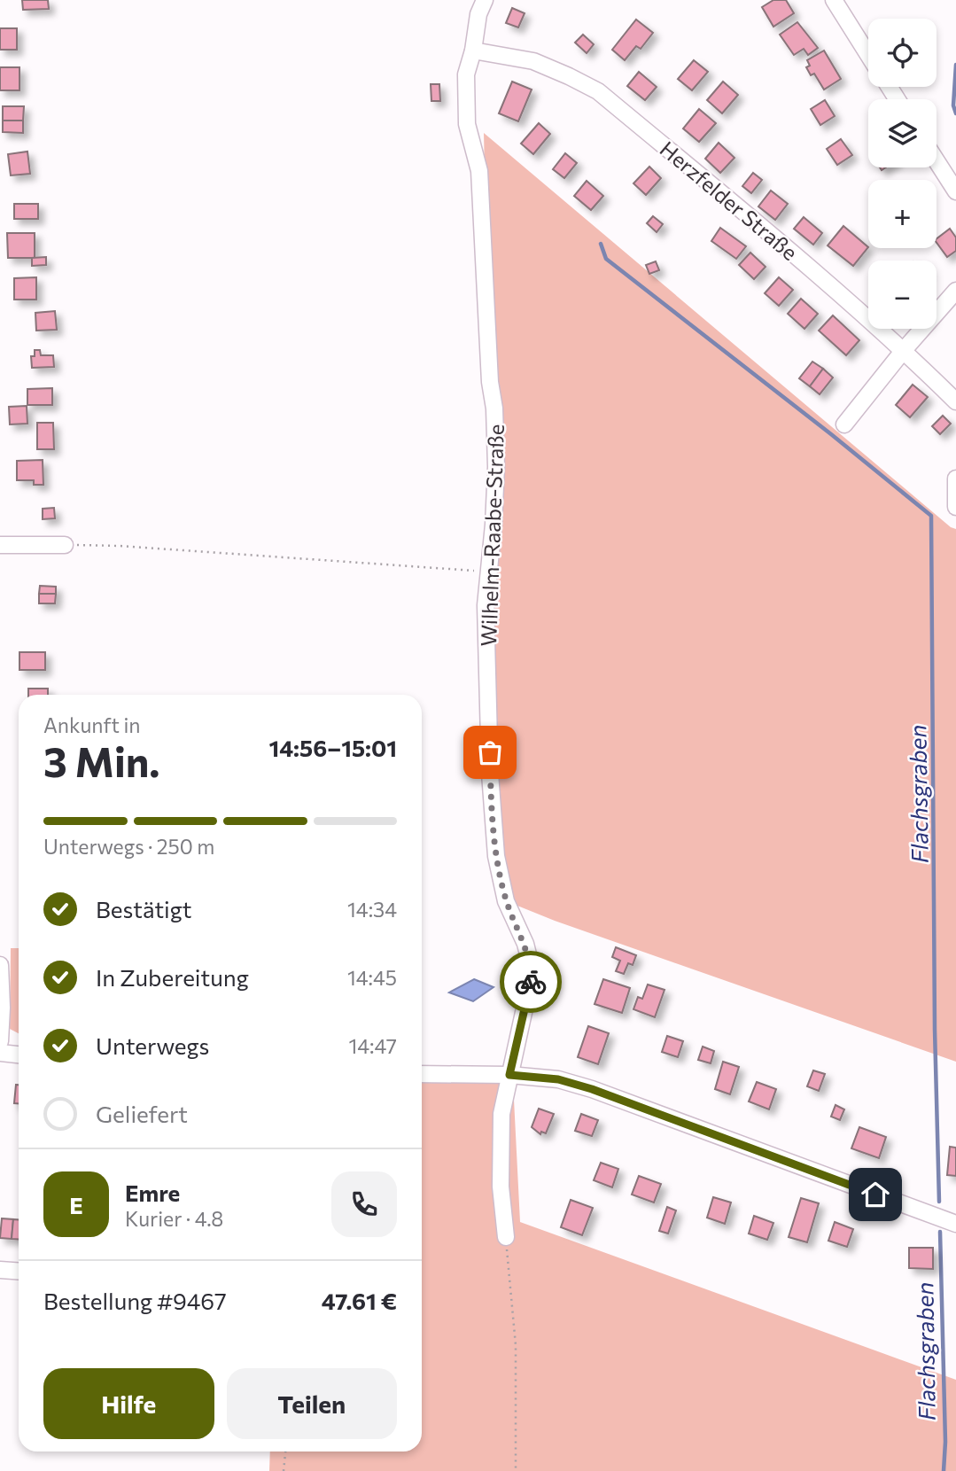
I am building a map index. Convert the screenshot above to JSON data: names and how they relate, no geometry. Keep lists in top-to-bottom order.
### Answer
{
  "streets": {
    "street": ["Herzfelder Straße", "Wilhelm-Raabe-Straße"]
  },
  "crossings": [
    ["Herzfelder Straße", "Wilhelm-Raabe-Straße"]
  ],
  "water": ["Flachsgraben"],
  "page": {
    "map_buttons": ["+", "−"],
    "heading": ["3 Min.", "Ankunft in", "14:56–15:01"],
    "panel": [
      "Emre",
      "Kurier · 4.8",
      "Bestellung #9467",
      "47.61 €"
    ],
    "bar": "Unterwegs · 250 m",
    "list": [
      ["Bestätigt", "14:34"],
      ["In Zubereitung", "14:45"],
      ["Unterwegs", "14:47"],
      "Geliefert"
    ],
    "round": "E",
    "buttons": ["Hilfe", "Teilen"]
  }
}
